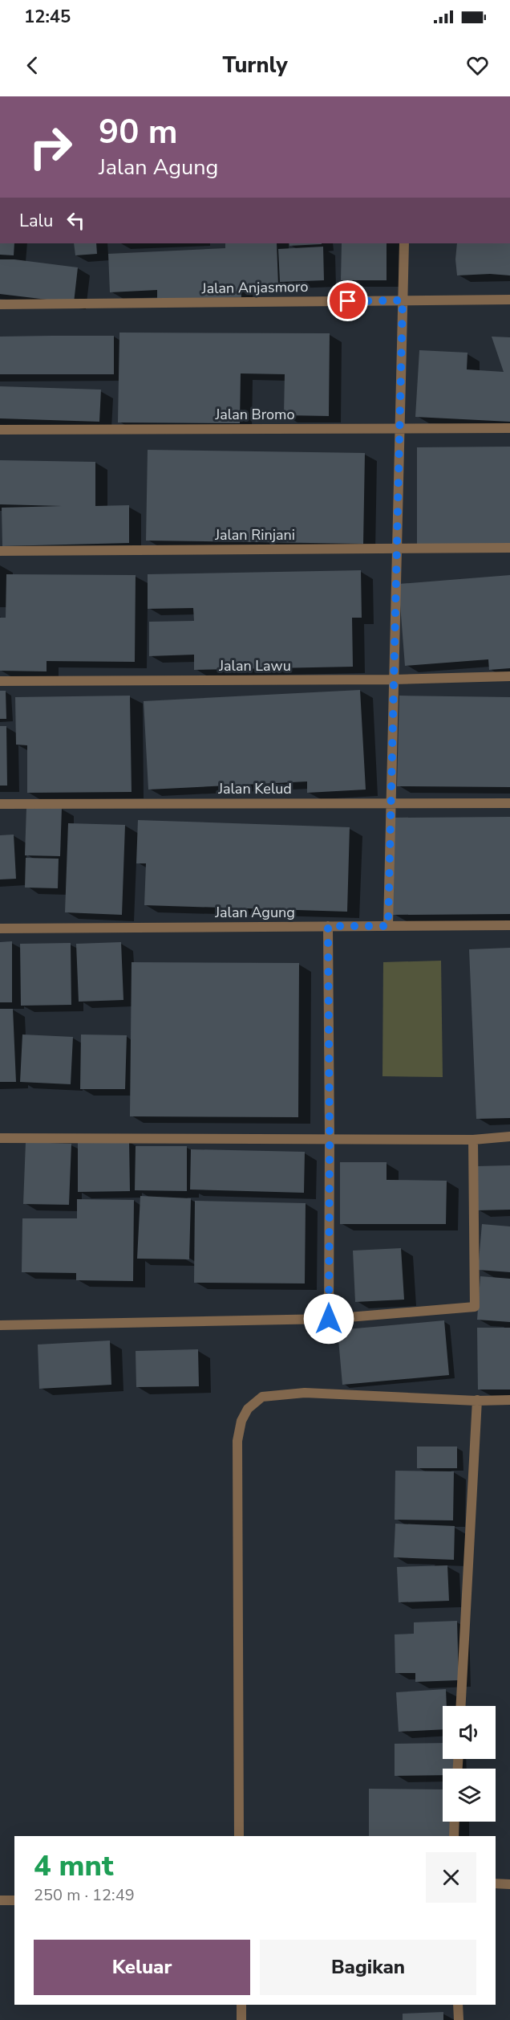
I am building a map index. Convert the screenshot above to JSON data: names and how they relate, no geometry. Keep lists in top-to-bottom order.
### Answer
{
  "streets": {
    "street": [
      "Jalan Anjasmoro",
      "Jalan Bromo",
      "Jalan Rinjani",
      "Jalan Lawu",
      "Jalan Kelud",
      "Jalan Agung"
    ]
  },
  "page": {
    "status": "12:45",
    "header": "Turnly",
    "turn": ["90 m", "Jalan Agung"],
    "then": "Lalu",
    "heading": ["4 mnt", "250 m · 12:49"],
    "buttons": ["Keluar", "Bagikan"]
  }
}
